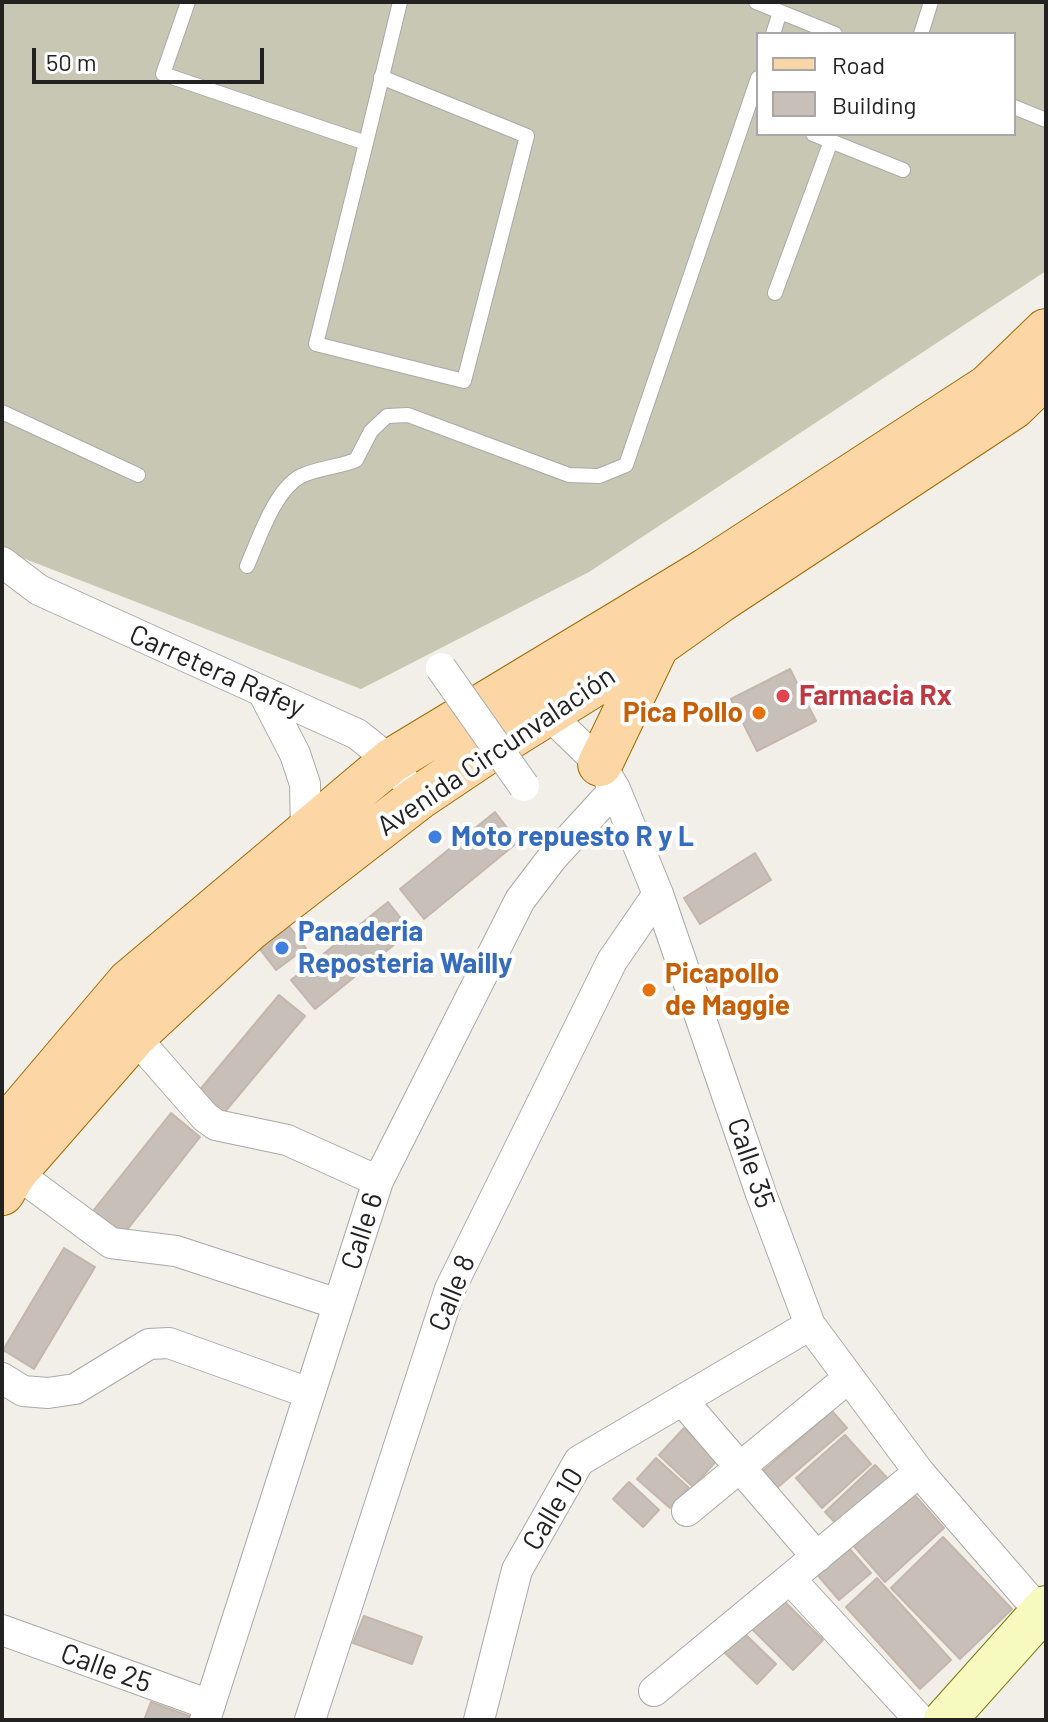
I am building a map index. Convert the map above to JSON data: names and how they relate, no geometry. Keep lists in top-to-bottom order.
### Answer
{
  "streets": {
    "main road": ["Avenida Circunvalación"],
    "street": [
      "Carretera Rafey",
      "Calle 35",
      "Calle 6",
      "Calle 8",
      "Calle 10",
      "Calle 25"
    ]
  },
  "crossings": [
    ["Carretera Rafey", "Avenida Circunvalación"],
    ["Avenida Circunvalación", "Calle 35"],
    ["Calle 35", "Calle 6"],
    ["Calle 35", "Calle 8"],
    ["Calle 35", "Calle 10"],
    ["Calle 6", "Calle 25"]
  ],
  "places": [
    "Farmacia Rx",
    "Pica Pollo",
    "Moto repuesto R y L",
    "Panaderia Reposteria Wailly",
    "Picapollo de Maggie"
  ],
  "legend": ["Road", "Building"],
  "scale_bar": "50 m"
}
